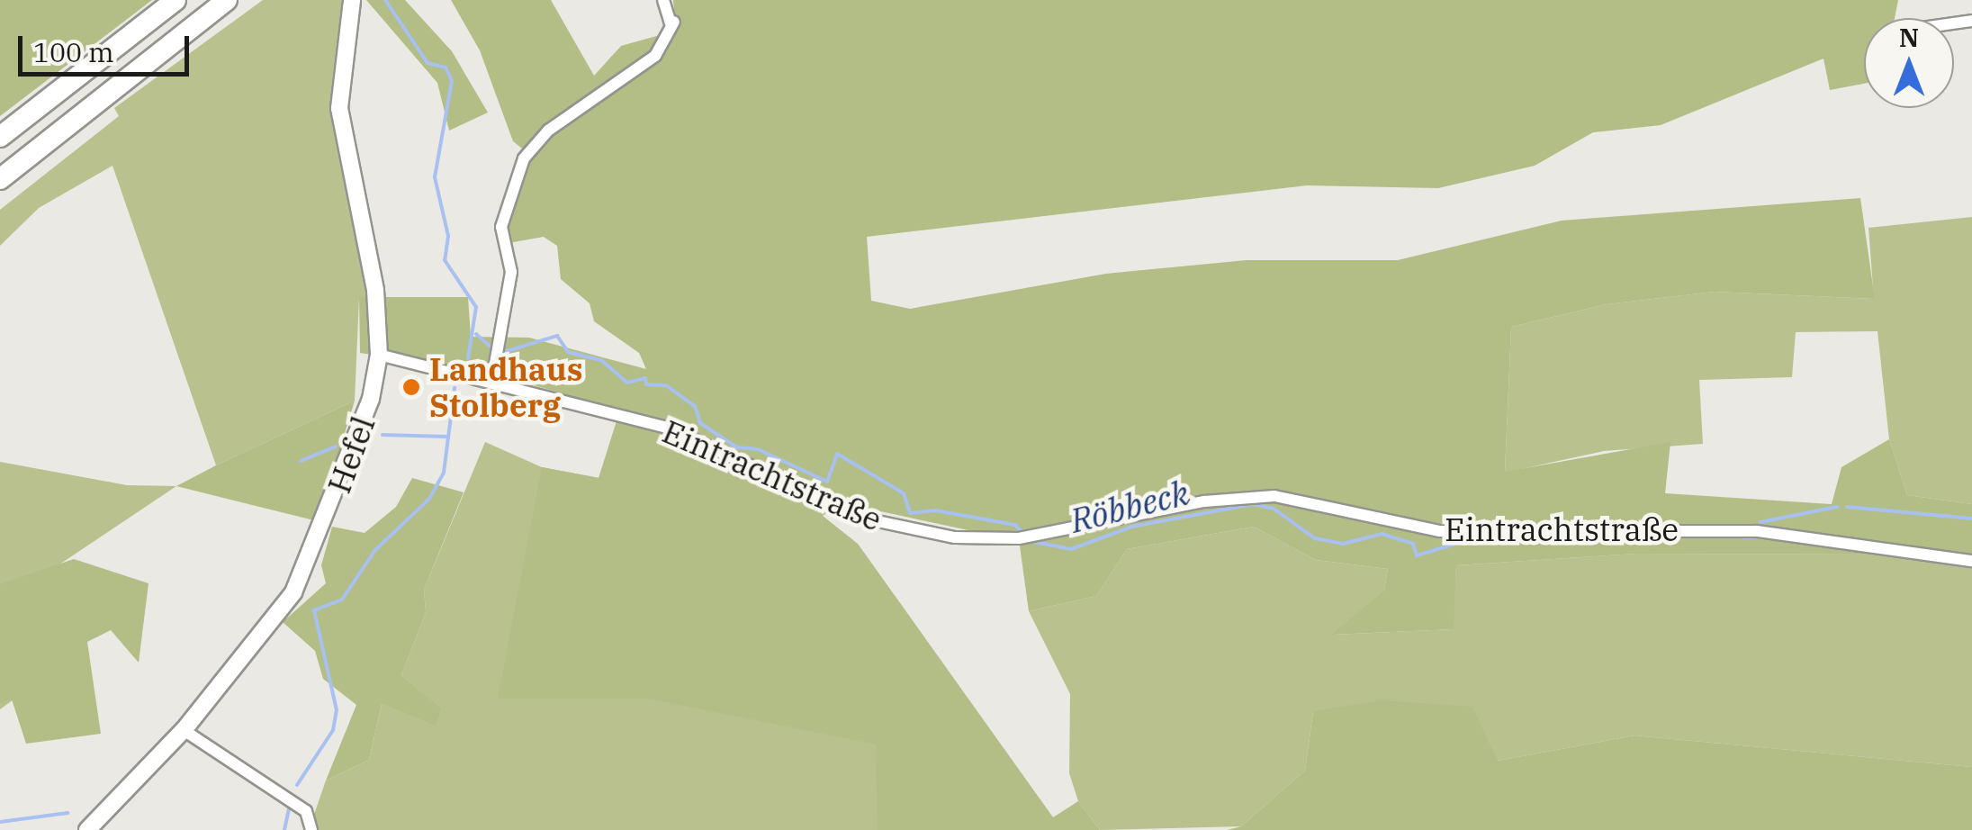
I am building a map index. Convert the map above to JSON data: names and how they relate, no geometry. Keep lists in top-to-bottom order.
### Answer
{
  "streets": {
    "main road": ["Hefel"],
    "street": ["Eintrachtstraße"]
  },
  "crossings": [
    ["Hefel", "Eintrachtstraße"]
  ],
  "water": ["Röbbeck"],
  "places": ["Landhaus Stolberg"],
  "scale_bar": "100 m",
  "north": "top"
}
